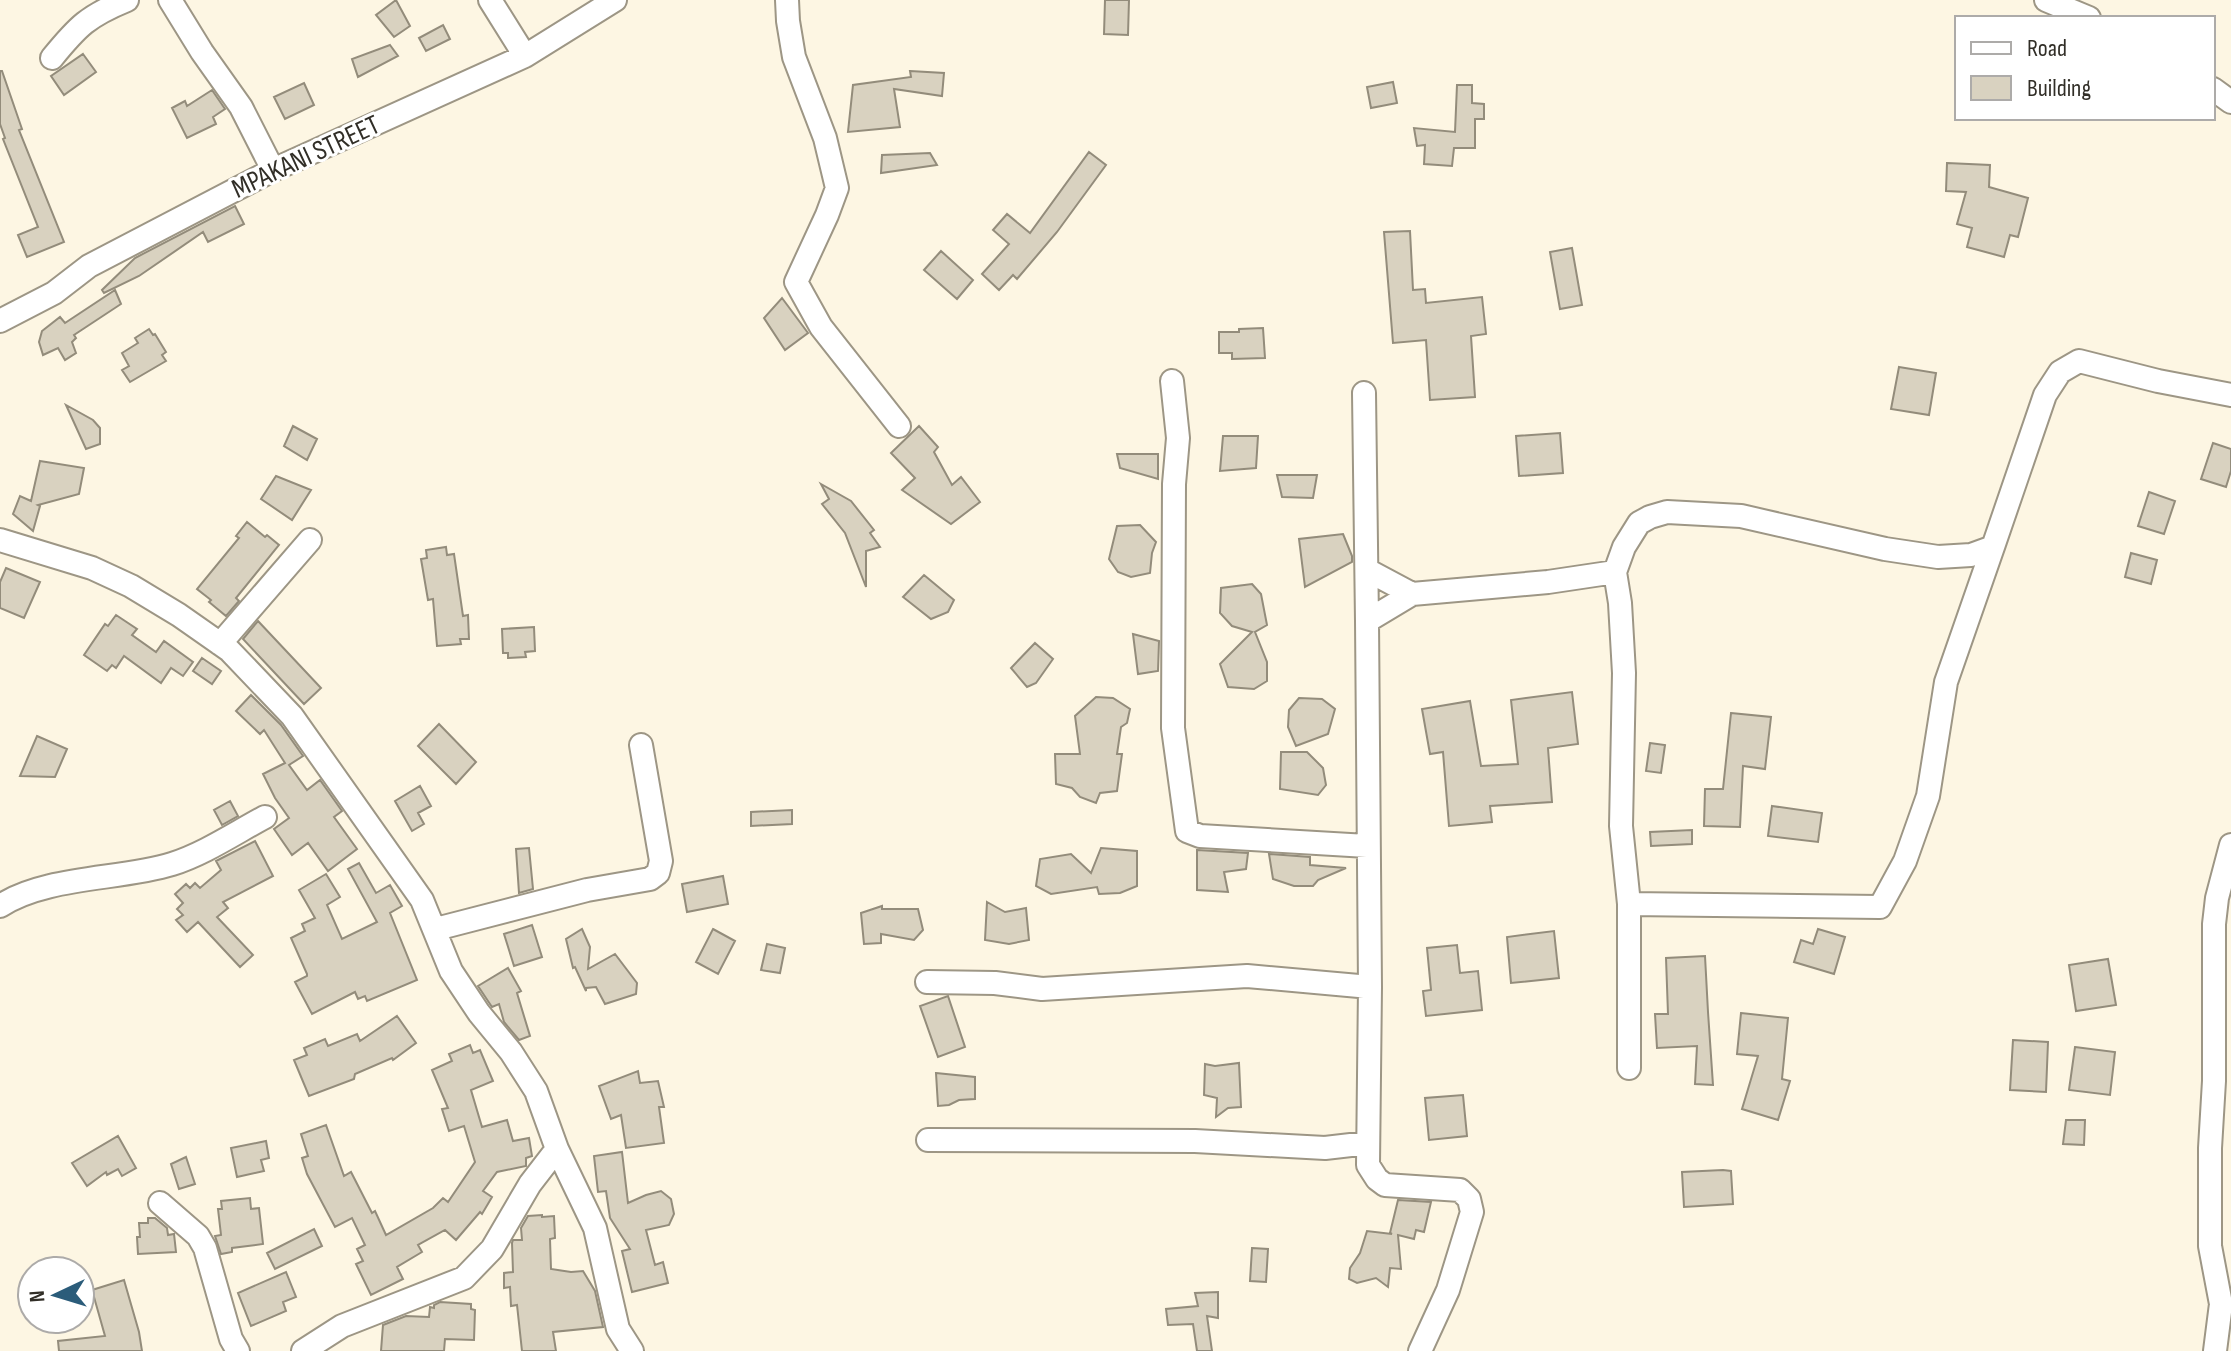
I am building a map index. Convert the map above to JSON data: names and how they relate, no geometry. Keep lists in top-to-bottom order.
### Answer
{
  "streets": {
    "street": ["MPAKANI STREET"]
  },
  "legend": ["Road", "Building"],
  "north": "left"
}
